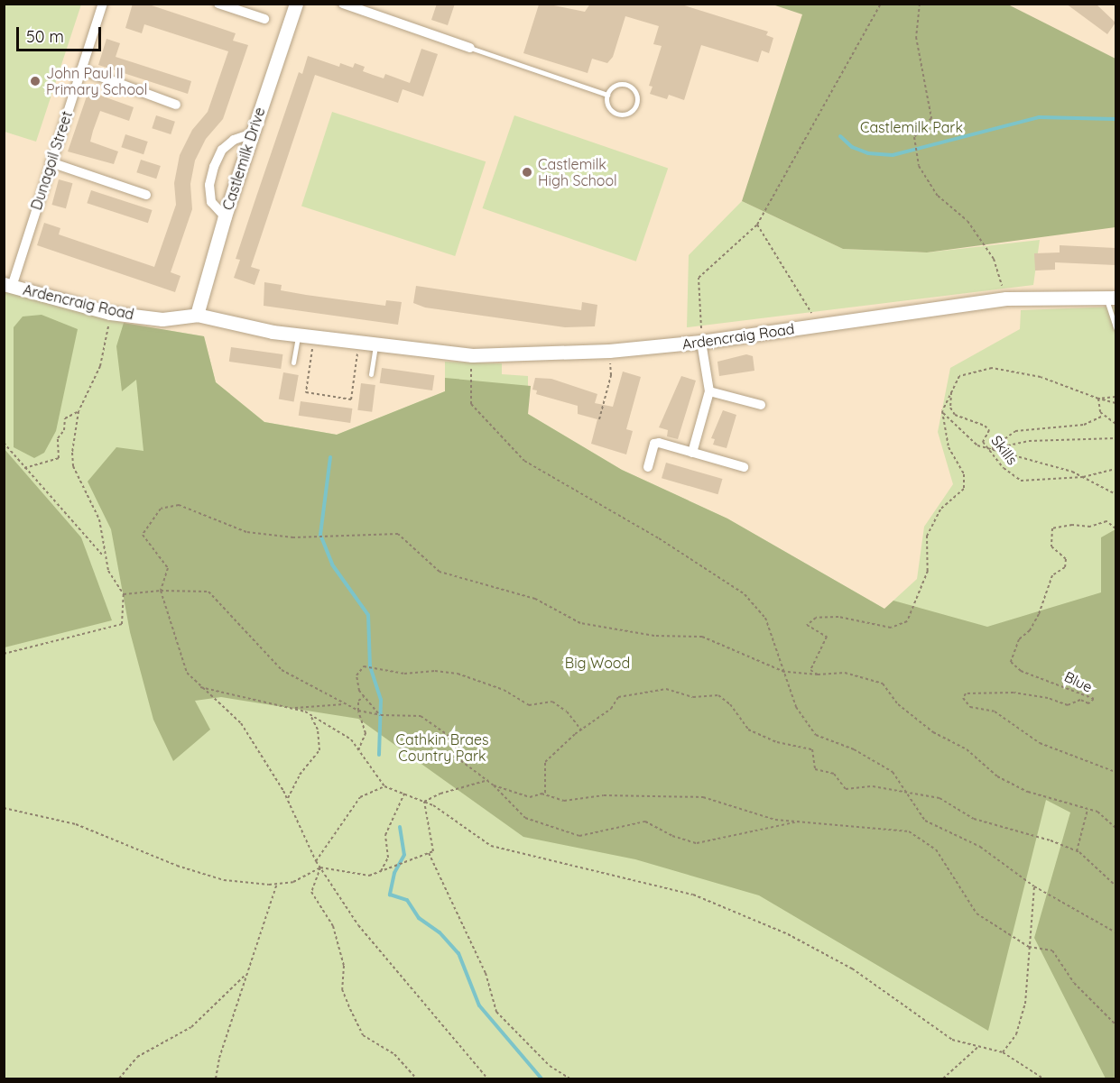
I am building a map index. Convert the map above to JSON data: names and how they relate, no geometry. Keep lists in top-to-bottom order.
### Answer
{
  "streets": {
    "street": ["Castlemilk Drive", "Dunagoil Street", "Ardencraig Road"],
    "path": ["Skills", "Blue"]
  },
  "crossings": [
    ["Castlemilk Drive", "Ardencraig Road"],
    ["Dunagoil Street", "Ardencraig Road"]
  ],
  "parks": ["Castlemilk Park", "Big Wood", "Cathkin Braes Country Park"],
  "places": ["John Paul II Primary School", "Castlemilk High School"],
  "scale_bar": "50 m"
}
